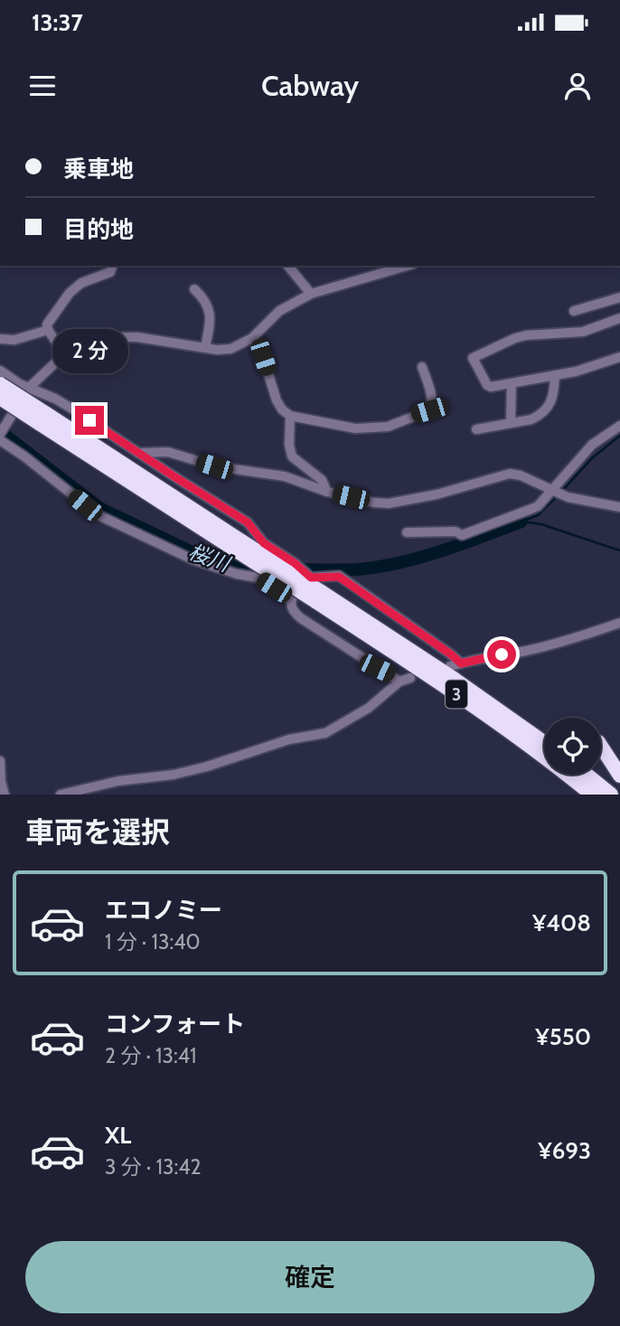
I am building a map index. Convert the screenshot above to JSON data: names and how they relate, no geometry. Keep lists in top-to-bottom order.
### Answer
{
  "streets": {
    "highway": ["3"]
  },
  "water": ["桜川"],
  "page": {
    "status": "13:37",
    "header": "Cabway",
    "banner": ["乗車地", "目的地"],
    "bubble": "2 分",
    "heading": "車両を選択",
    "list": [
      {
        "name": "エコノミー",
        "note": "1 分 · 13:40",
        "value": "¥408"
      },
      {
        "name": "コンフォート",
        "note": "2 分 · 13:41",
        "value": "¥550"
      },
      {
        "name": "XL",
        "note": "3 分 · 13:42",
        "value": "¥693"
      }
    ],
    "buttons": "確定"
  }
}
